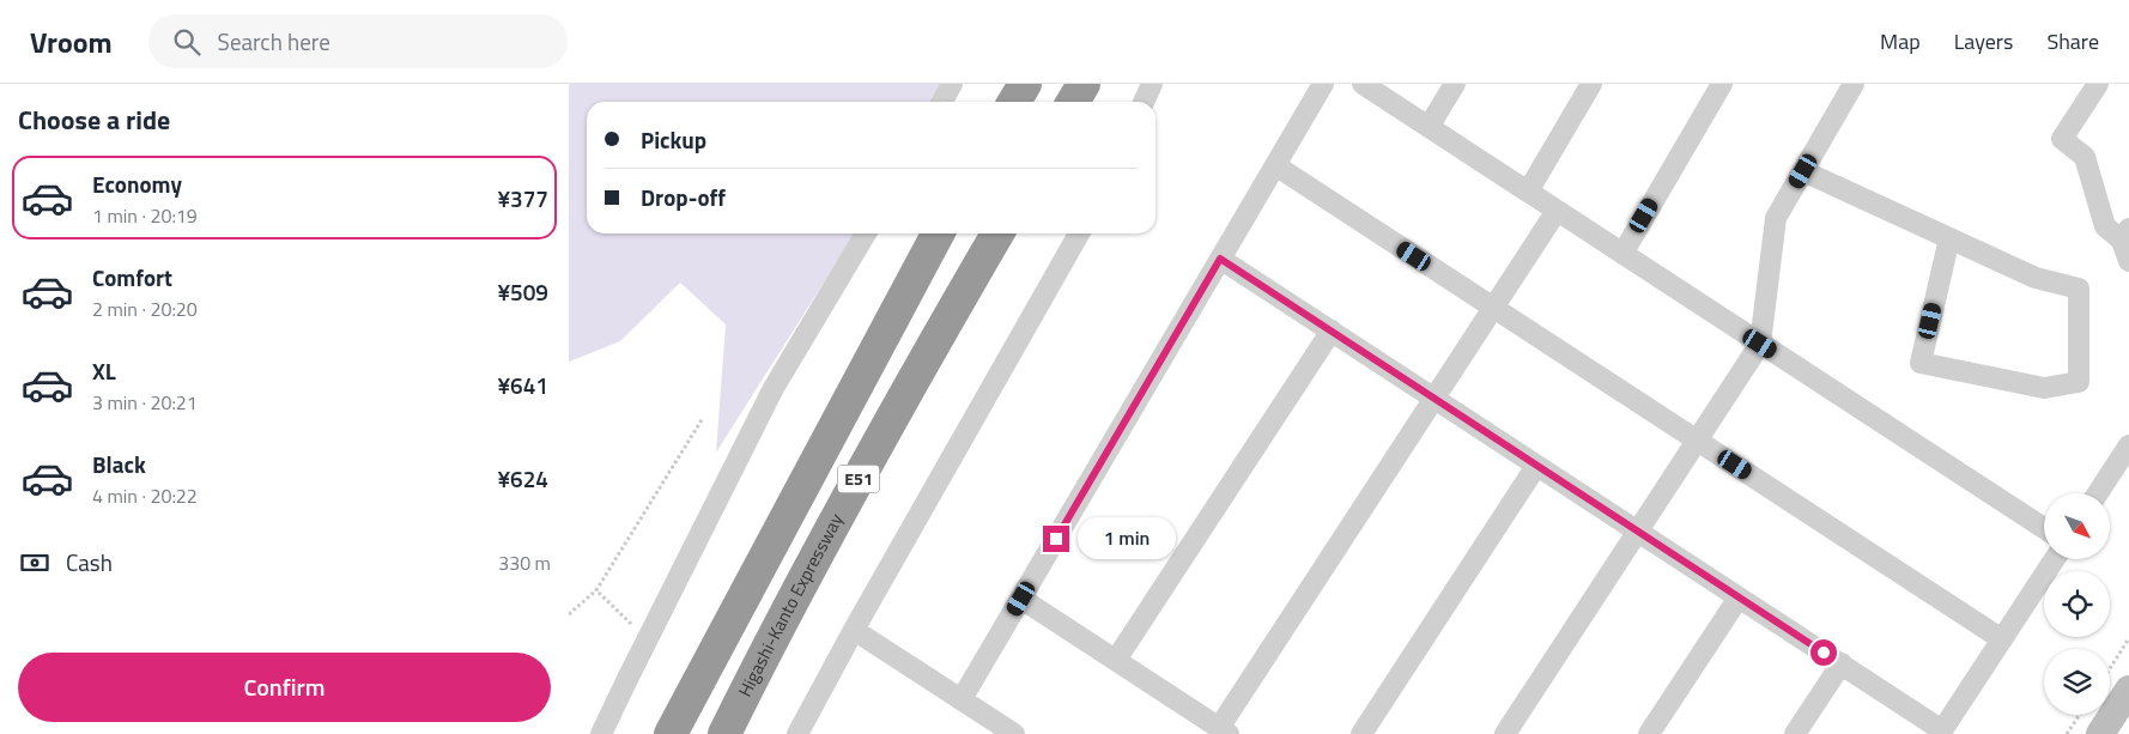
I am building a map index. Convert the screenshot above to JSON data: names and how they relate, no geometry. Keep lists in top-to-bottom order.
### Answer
{
  "streets": {
    "highway": ["E51", "Higashi-Kanto Expressway"]
  },
  "north": "bottom right",
  "page": {
    "header": "Vroom",
    "search": "Search here",
    "nav": ["Map", "Layers", "Share"],
    "heading": "Choose a ride",
    "banner": ["Pickup", "Drop-off"],
    "list": [
      {
        "name": "Economy",
        "note": "1 min · 20:19",
        "value": "¥377"
      },
      {
        "name": "Comfort",
        "note": "2 min · 20:20",
        "value": "¥509"
      },
      {
        "name": "XL",
        "note": "3 min · 20:21",
        "value": "¥641"
      },
      {
        "name": "Black",
        "note": "4 min · 20:22",
        "value": "¥624"
      }
    ],
    "bubble": "1 min",
    "pay": ["Cash", "330 m"],
    "buttons": "Confirm"
  }
}
